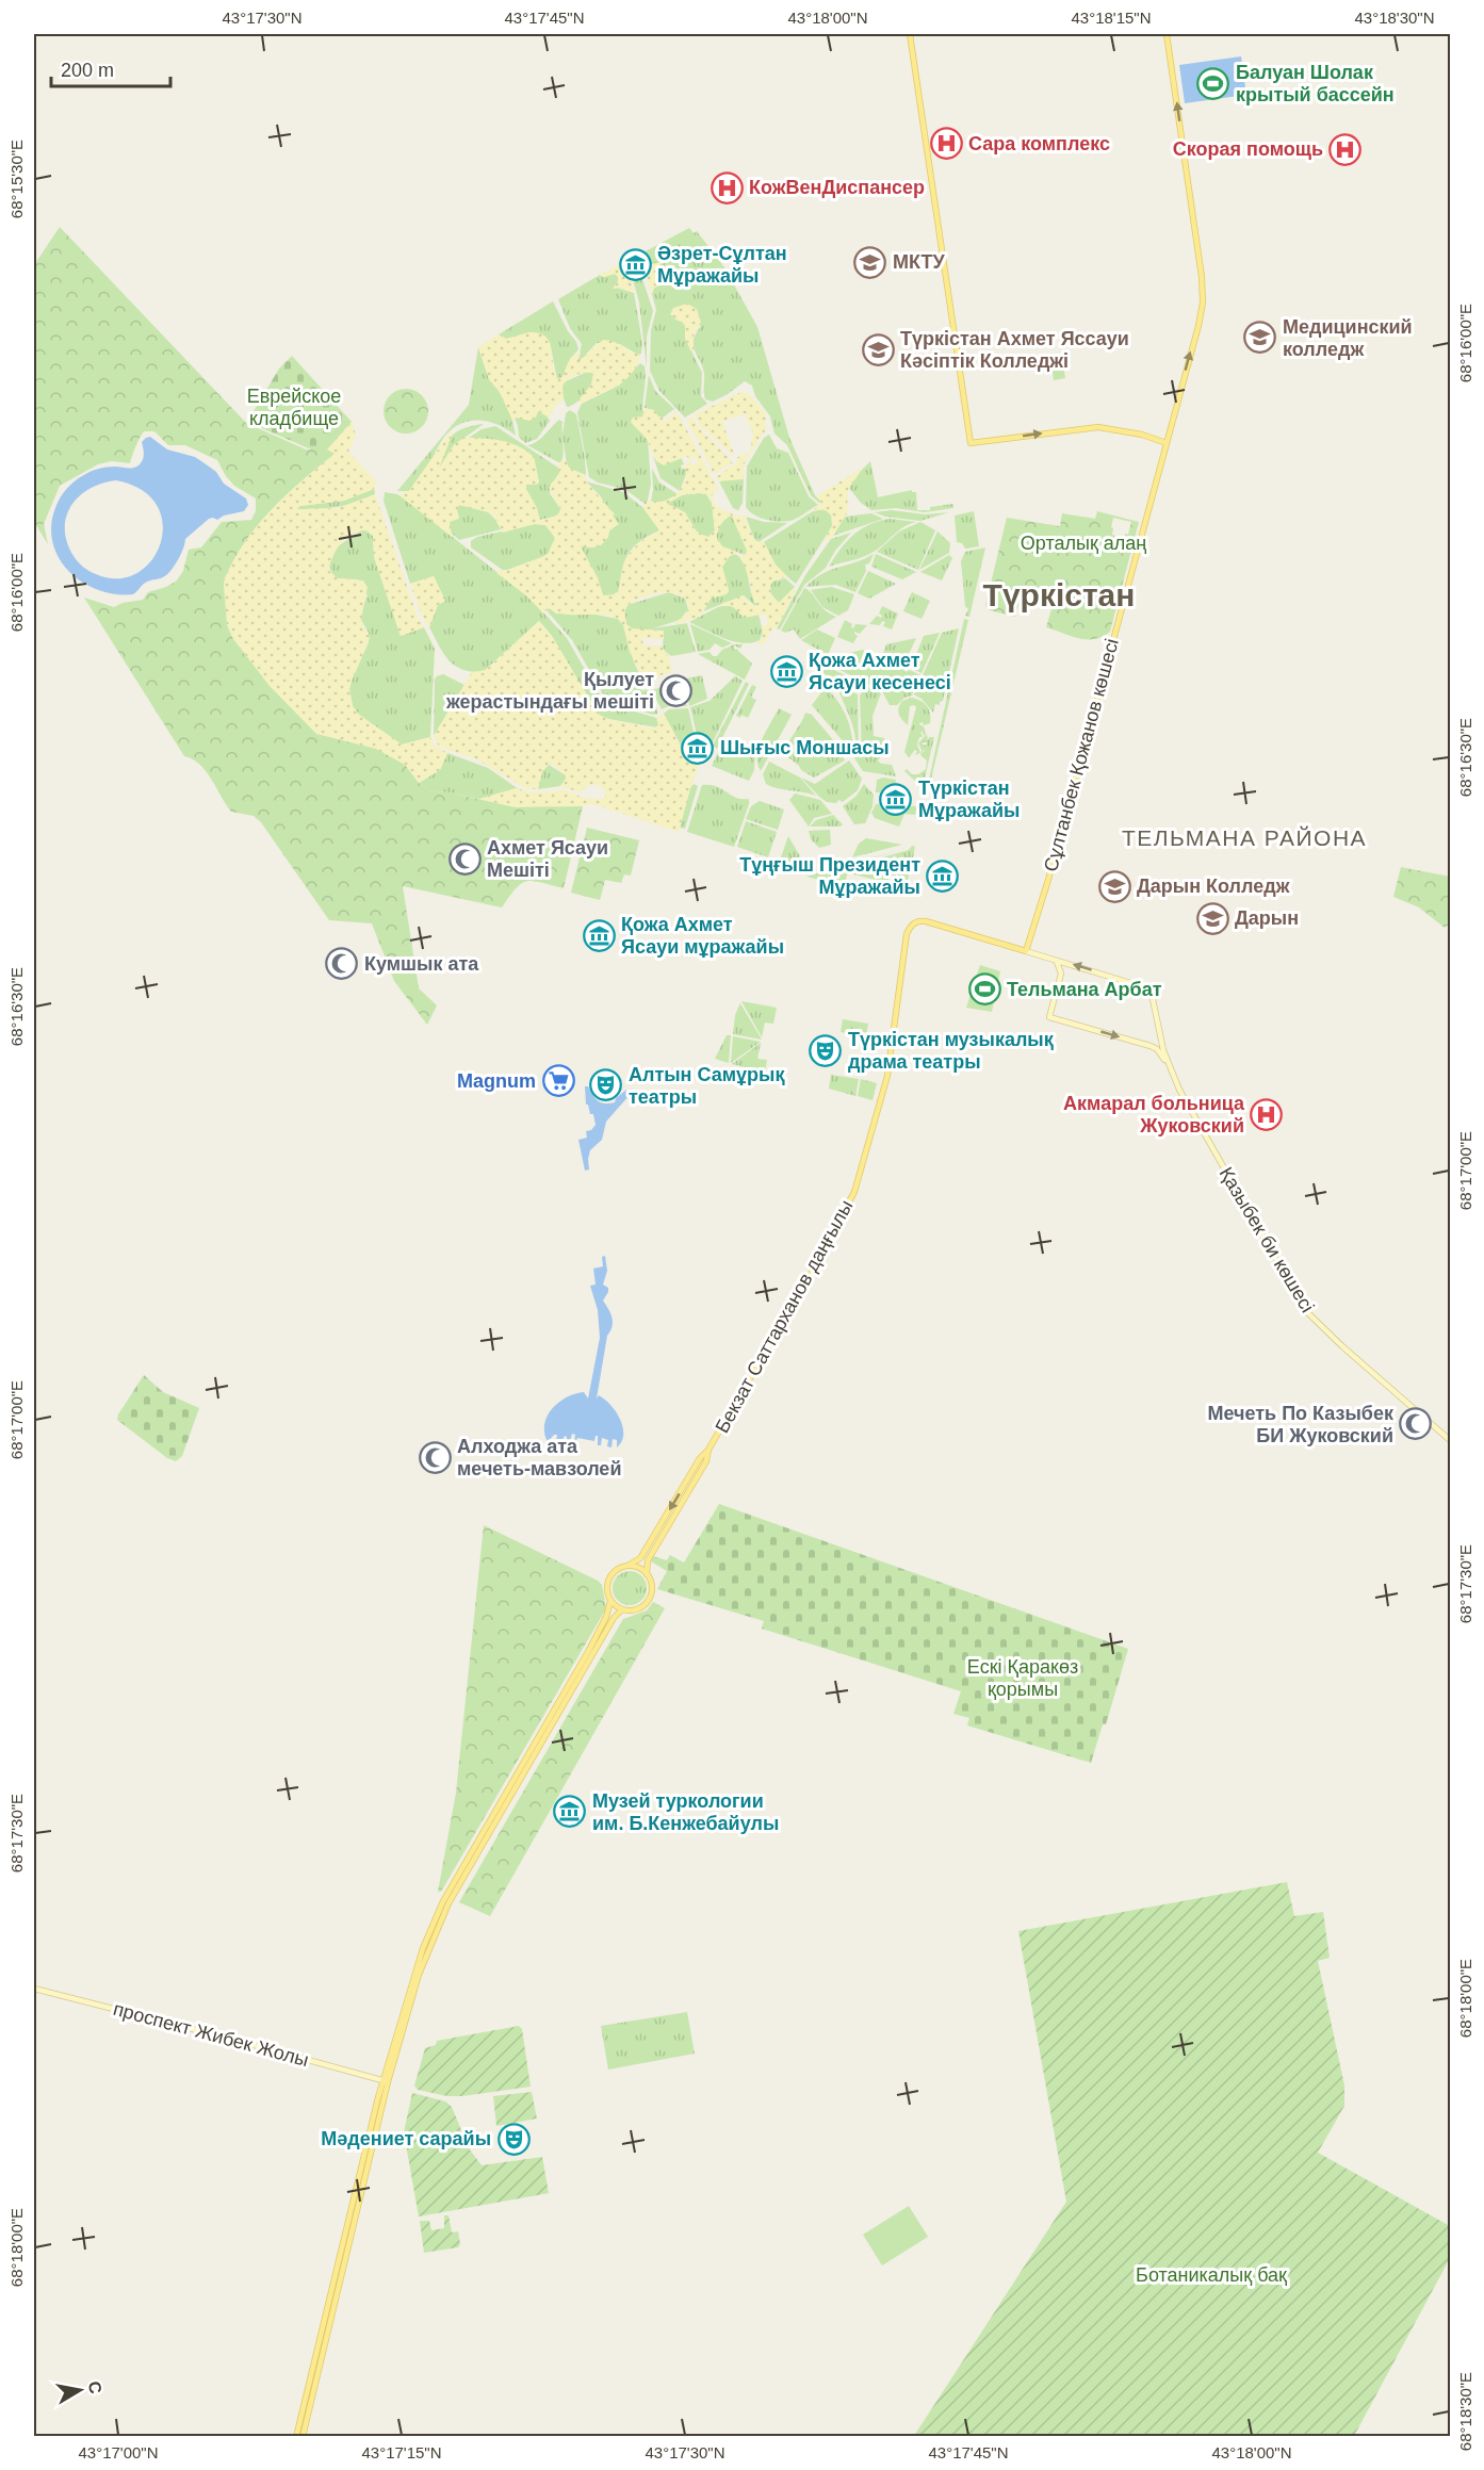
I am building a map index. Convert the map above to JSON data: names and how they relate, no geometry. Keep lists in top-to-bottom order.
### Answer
{
  "streets": {
    "main road": [
      "Сұлтанбек Қожанов көшесі",
      "Қазыбек би көшесі",
      "Бекзат Саттарханов даңғылы",
      "проспект Жибек Жолы"
    ]
  },
  "crossings": [
    ["Сұлтанбек Қожанов көшесі", "Бекзат Саттарханов даңғылы"]
  ],
  "one_way": ["Сұлтанбек Қожанов көшесі"],
  "districts": ["Түркістан", "ТЕЛЬМАНА РАЙОНА"],
  "parks": [
    "Еврейское кладбище",
    "Орталық алаң",
    "Ескі Қаракөз қорымы",
    "Ботаникалық бақ"
  ],
  "places": {
    "sports": ["Балуан Шолак крытый бассейн", "Тельмана Арбат"],
    "hospital": [
      "Сара комплекс",
      "Скорая помощь",
      "КожВенДиспансер",
      "Акмарал больница Жуковский"
    ],
    "school or university": [
      "МКТУ",
      "Медицинский колледж",
      "Түркістан Ахмет Яссауи Кәсіптік Колледжі",
      "Дарын Колледж",
      "Дарын"
    ],
    "museum": [
      "Әзрет-Сұлтан Мұражайы",
      "Қожа Ахмет Ясауи кесенесі",
      "Шығыс Моншасы",
      "Түркістан Мұражайы",
      "Тұңғыш Президент Мұражайы",
      "Қожа Ахмет Ясауи мұражайы",
      "Музей туркологии им. Б.Кенжебайулы"
    ],
    "mosque": [
      "Қылует жерастындағы мешіті",
      "Ахмет Ясауи Мешіті",
      "Кумшык ата",
      "Мечеть По Казыбек БИ Жуковский",
      "Алходжа ата мечеть-мавзолей"
    ],
    "theatre": ["Түркістан музыкалық драма театры", "Алтын Самұрық театры", "Мәдениет сарайы"],
    "supermarket": ["Magnum"]
  },
  "scale_bar": "200 m",
  "north": "right",
  "coordinates": [
    "43°17'30\"N",
    "43°17'45\"N",
    "43°18'00\"N",
    "43°18'15\"N",
    "43°18'30\"N",
    "68°15'30\"E",
    "68°16'00\"E",
    "68°16'30\"E",
    "68°17'00\"E",
    "68°17'30\"E",
    "68°18'00\"E",
    "68°18'30\"E",
    "43°17'00\"N",
    "43°17'15\"N"
  ]
}
